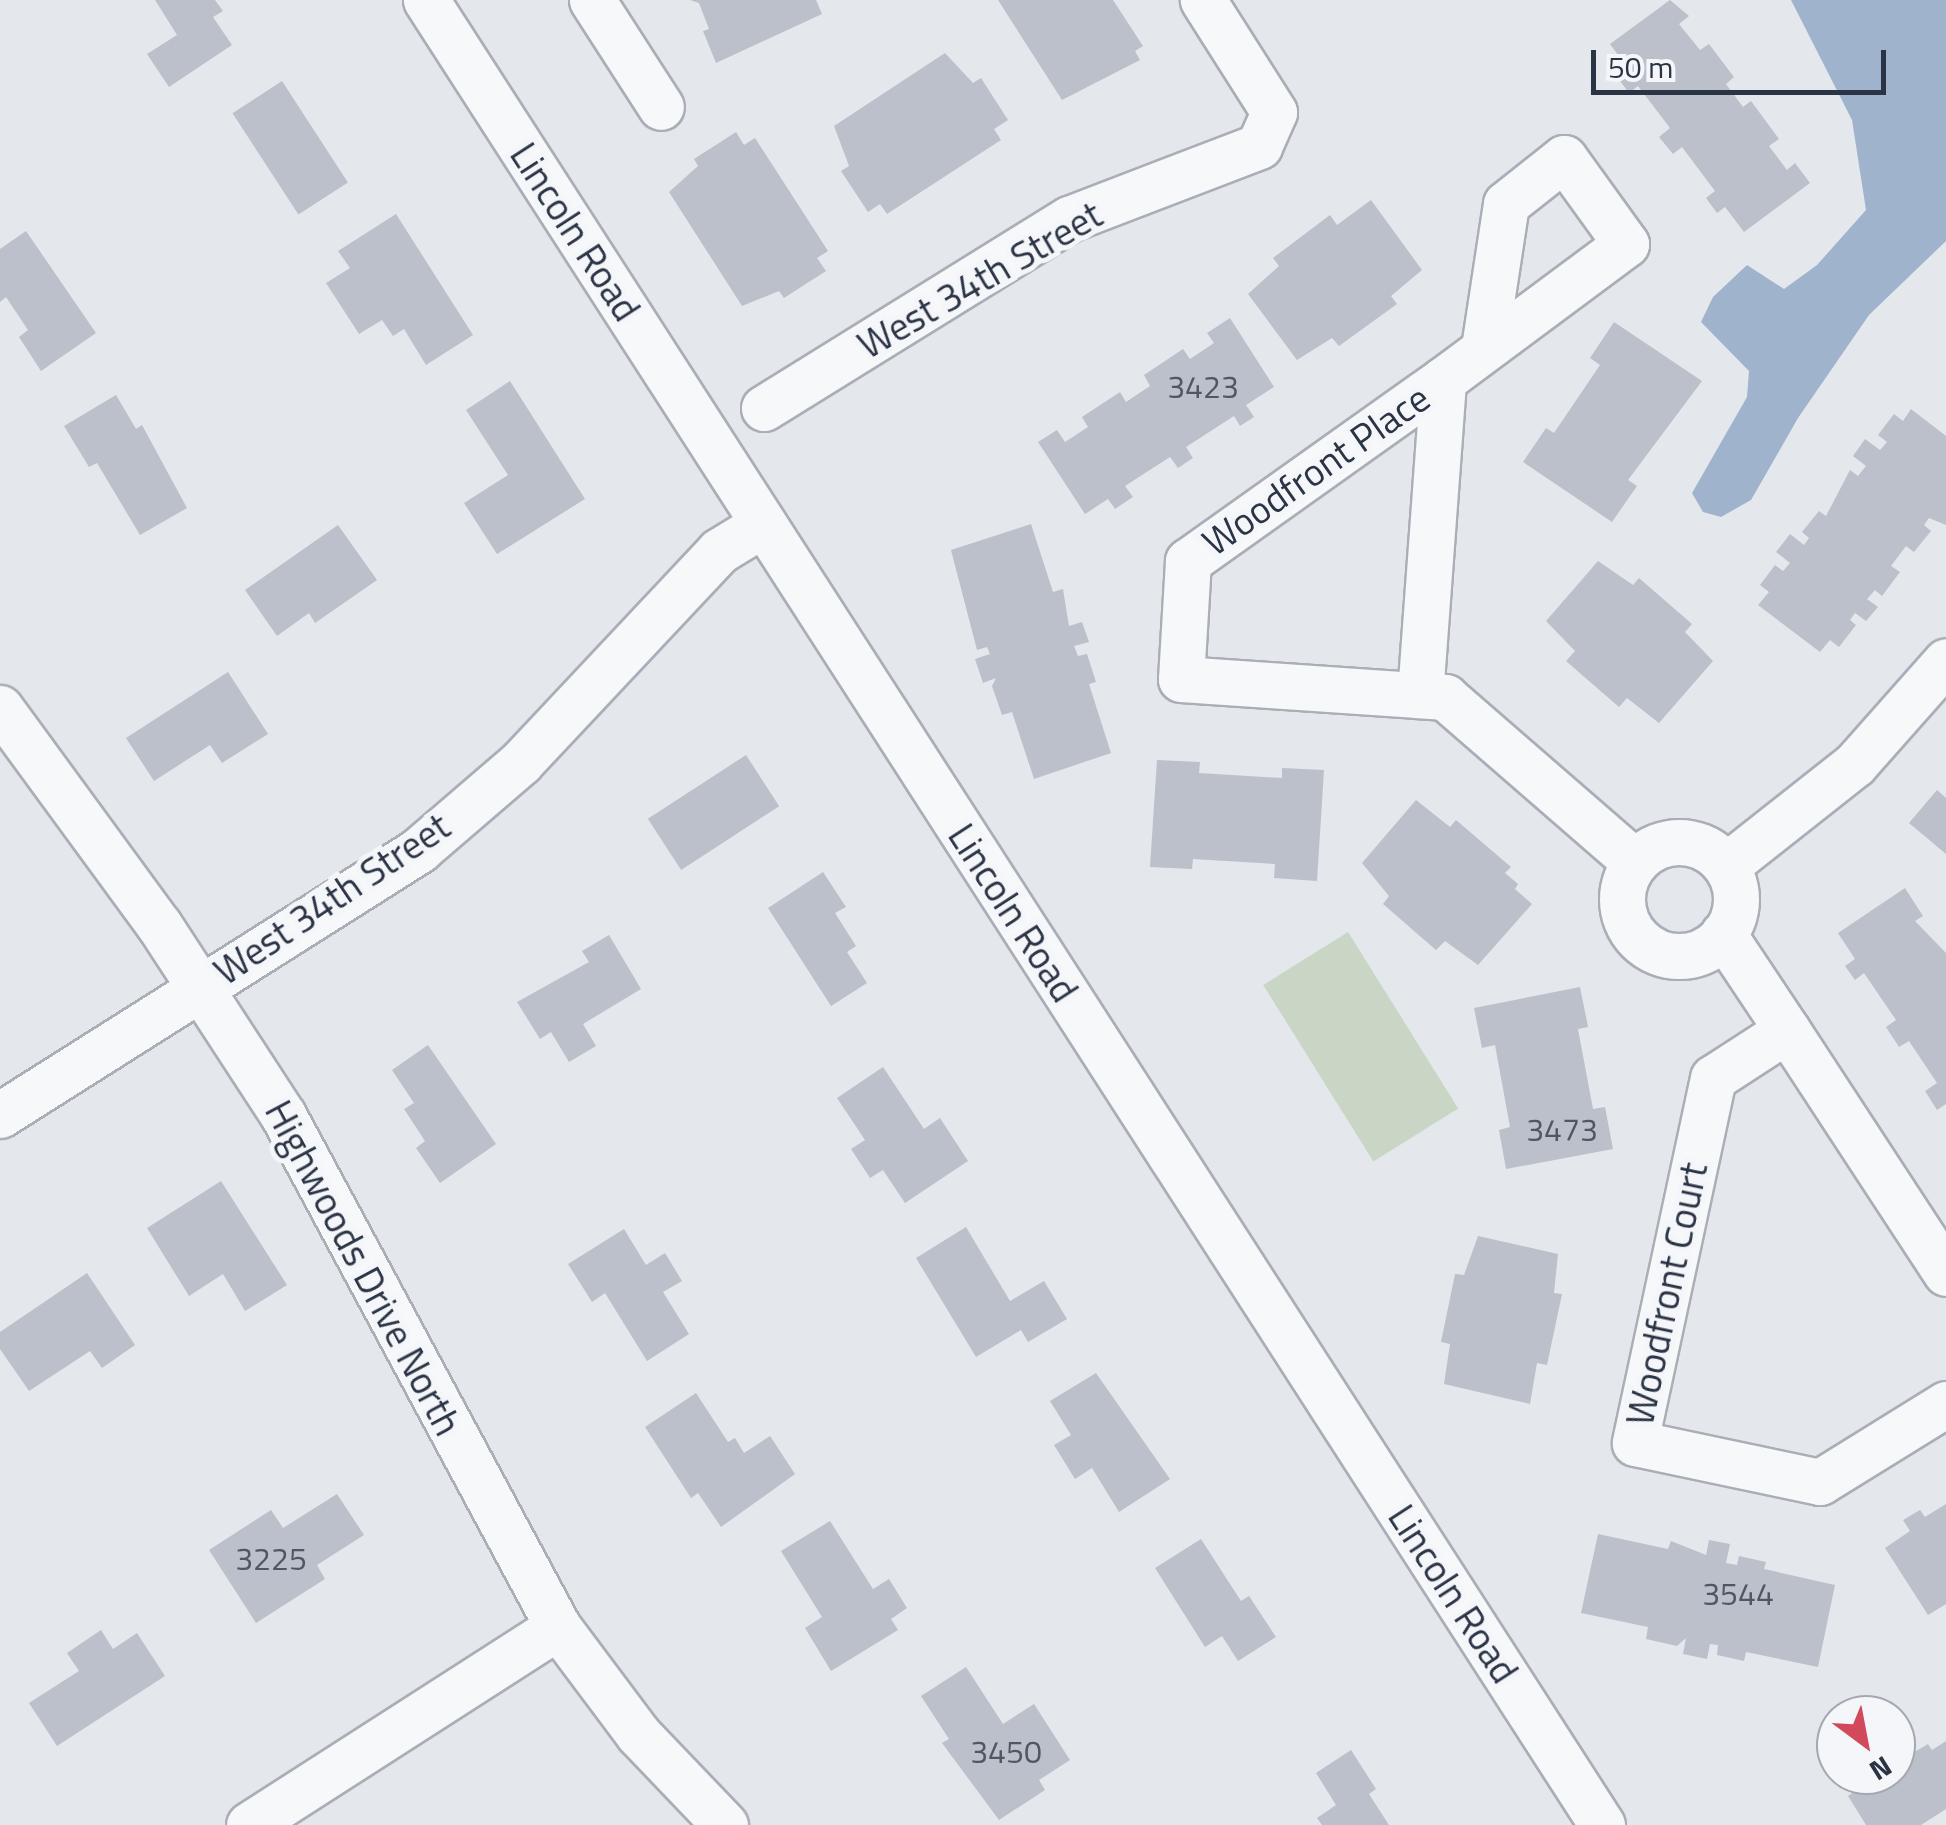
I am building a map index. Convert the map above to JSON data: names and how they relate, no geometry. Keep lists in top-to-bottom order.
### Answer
{
  "streets": {
    "street": [
      "Lincoln Road",
      "West 34th Street",
      "Woodfront Place",
      "Highwoods Drive North",
      "Woodfront Court"
    ]
  },
  "crossings": [
    ["Lincoln Road", "West 34th Street"],
    ["West 34th Street", "Highwoods Drive North"]
  ],
  "house_numbers": [
    "3423",
    "3473",
    "3225",
    "3544",
    "3450"
  ],
  "scale_bar": "50 m",
  "north": "bottom right"
}
